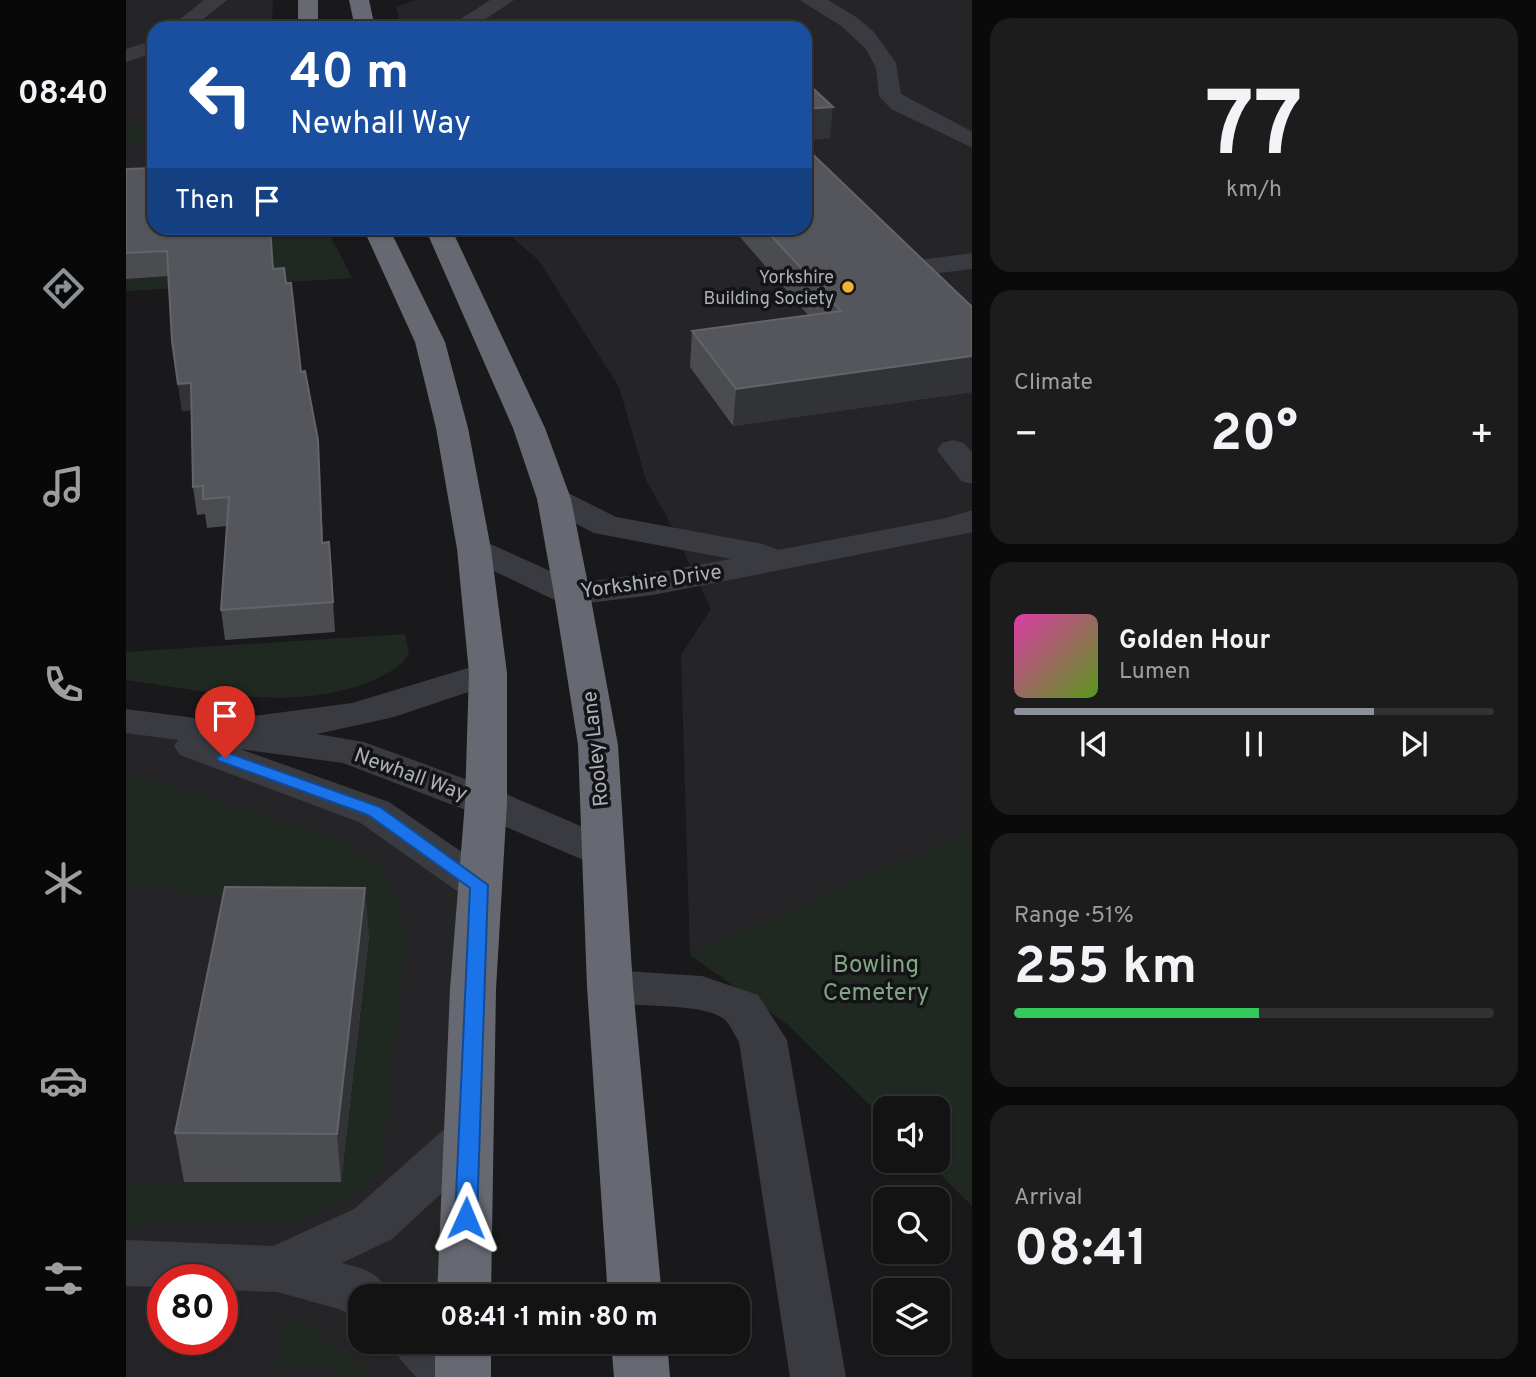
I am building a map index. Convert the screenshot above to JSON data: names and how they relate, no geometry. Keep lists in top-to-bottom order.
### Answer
{
  "streets": {
    "highway": ["Rooley Lane"],
    "street": ["Yorkshire Drive", "Newhall Way"]
  },
  "crossings": [
    ["Yorkshire Drive", "Rooley Lane"],
    ["Rooley Lane", "Newhall Way"]
  ],
  "parks": ["Bowling Cemetery"],
  "places": ["Yorkshire Building Society"],
  "page": {
    "tabs": "08:40",
    "tile": [
      ["77", "km/h"],
      "Climate",
      ["Range · 51%", "255 km"],
      ["Arrival", "08:41"]
    ],
    "turn": ["40 m", "Newhall Way"],
    "then": "Then",
    "heat": ["−", "20°", "+"],
    "song": ["Golden Hour", "Lumen"],
    "limit": "80",
    "trip": "08:41 · 1 min · 80 m"
  }
}
